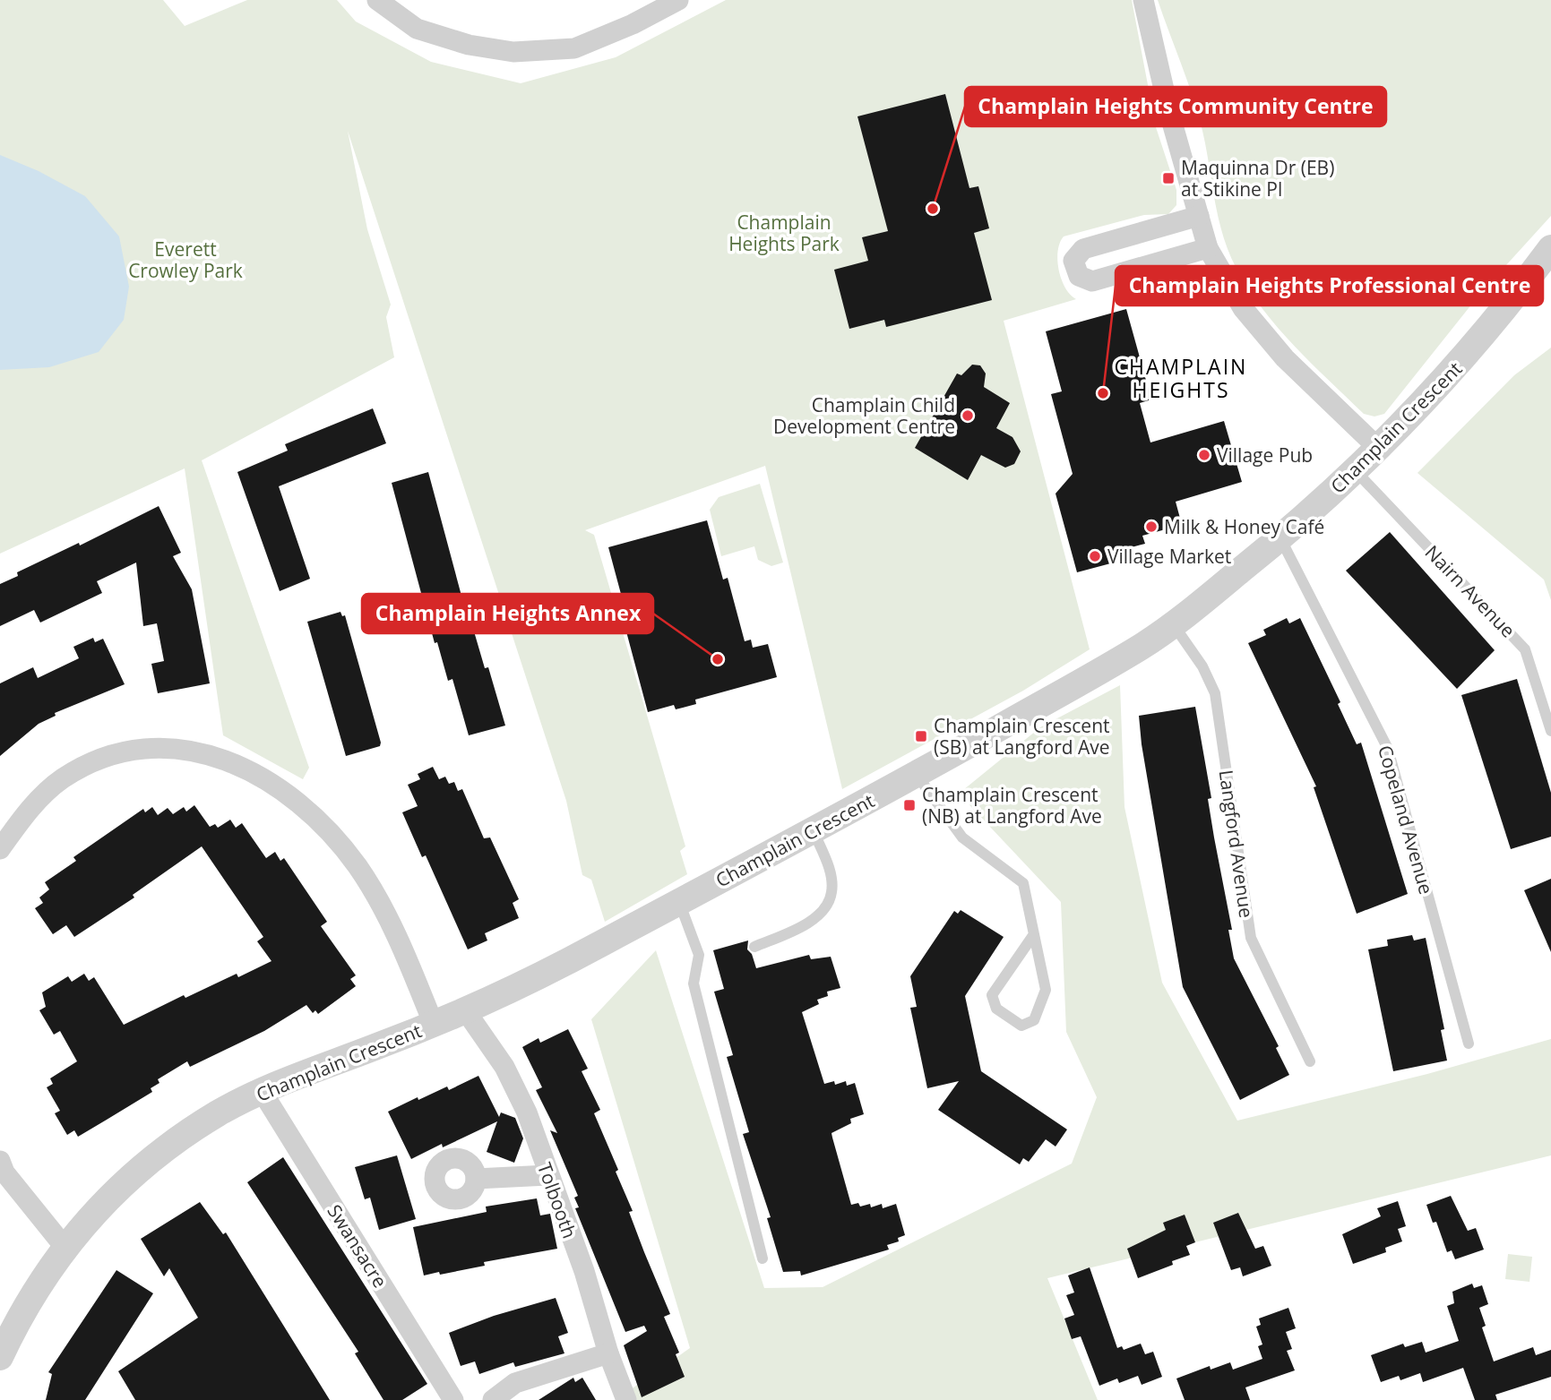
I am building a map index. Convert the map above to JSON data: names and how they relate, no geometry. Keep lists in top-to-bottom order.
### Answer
{
  "streets": {
    "street": ["Champlain Crescent", "Tolbooth", "Swansacre"],
    "lane": ["Nairn Avenue", "Copeland Avenue", "Langford Avenue"]
  },
  "crossings": [
    ["Champlain Crescent", "Nairn Avenue"],
    ["Champlain Crescent", "Copeland Avenue"],
    ["Champlain Crescent", "Langford Avenue"],
    ["Champlain Crescent", "Tolbooth"],
    ["Champlain Crescent", "Swansacre"]
  ],
  "districts": ["CHAMPLAIN HEIGHTS"],
  "parks": ["Champlain Heights Park", "Everett Crowley Park"],
  "places": {
    "transit": ["Maquinna Dr (EB) at Stikine Pl", "Champlain Crescent (SB) at Langford Ave", "Champlain Crescent (NB) at Langford Ave"],
    "other": [
      "Champlain Heights Community Centre",
      "Champlain Heights Professional Centre",
      "Champlain Child Development Centre",
      "Village Pub",
      "Milk & Honey Café",
      "Village Market",
      "Champlain Heights Annex"
    ]
  }
}
